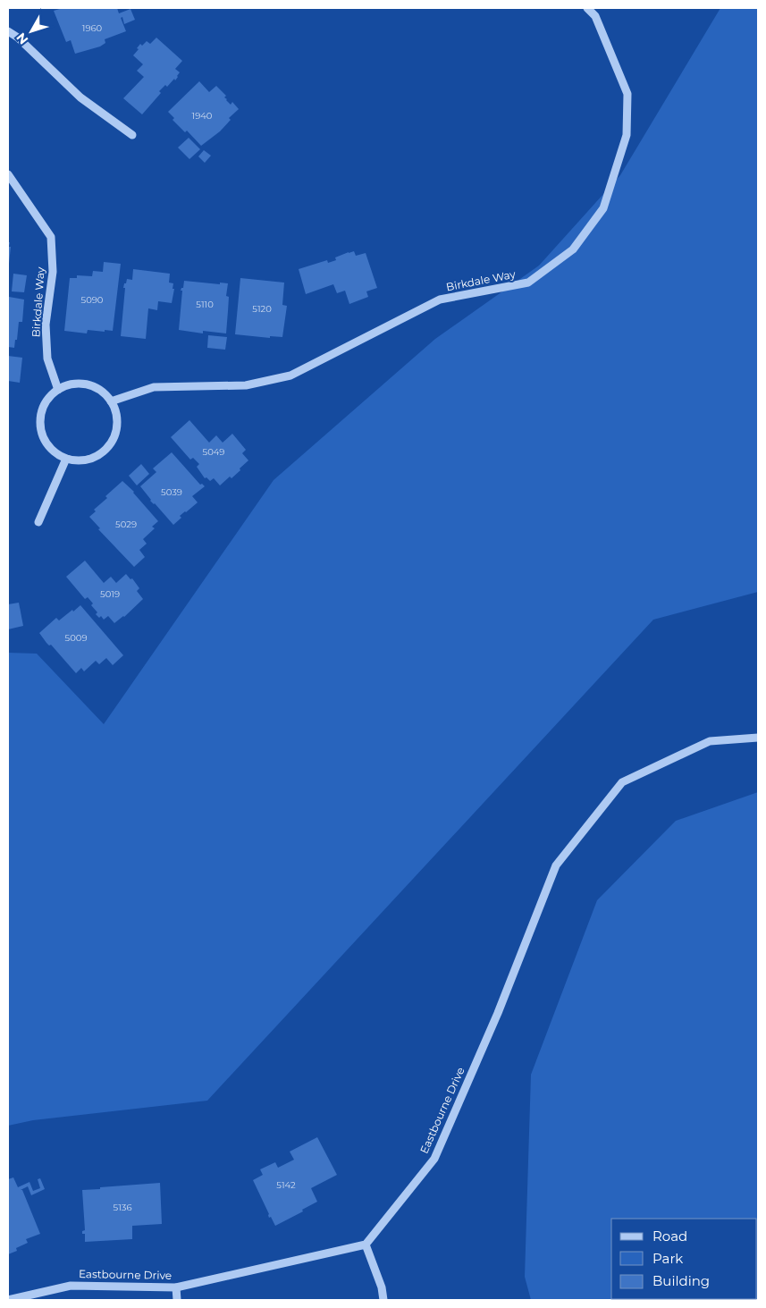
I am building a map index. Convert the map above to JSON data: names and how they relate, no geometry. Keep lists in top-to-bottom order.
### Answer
{
  "streets": {
    "street": ["Birkdale Way", "Eastbourne Drive"]
  },
  "house_numbers": [
    "1960",
    "1940",
    "5090",
    "5110",
    "5120",
    "5049",
    "5039",
    "5029",
    "5019",
    "5009",
    "5142",
    "5136"
  ],
  "legend": ["Road", "Park", "Building"],
  "north": "bottom left"
}
